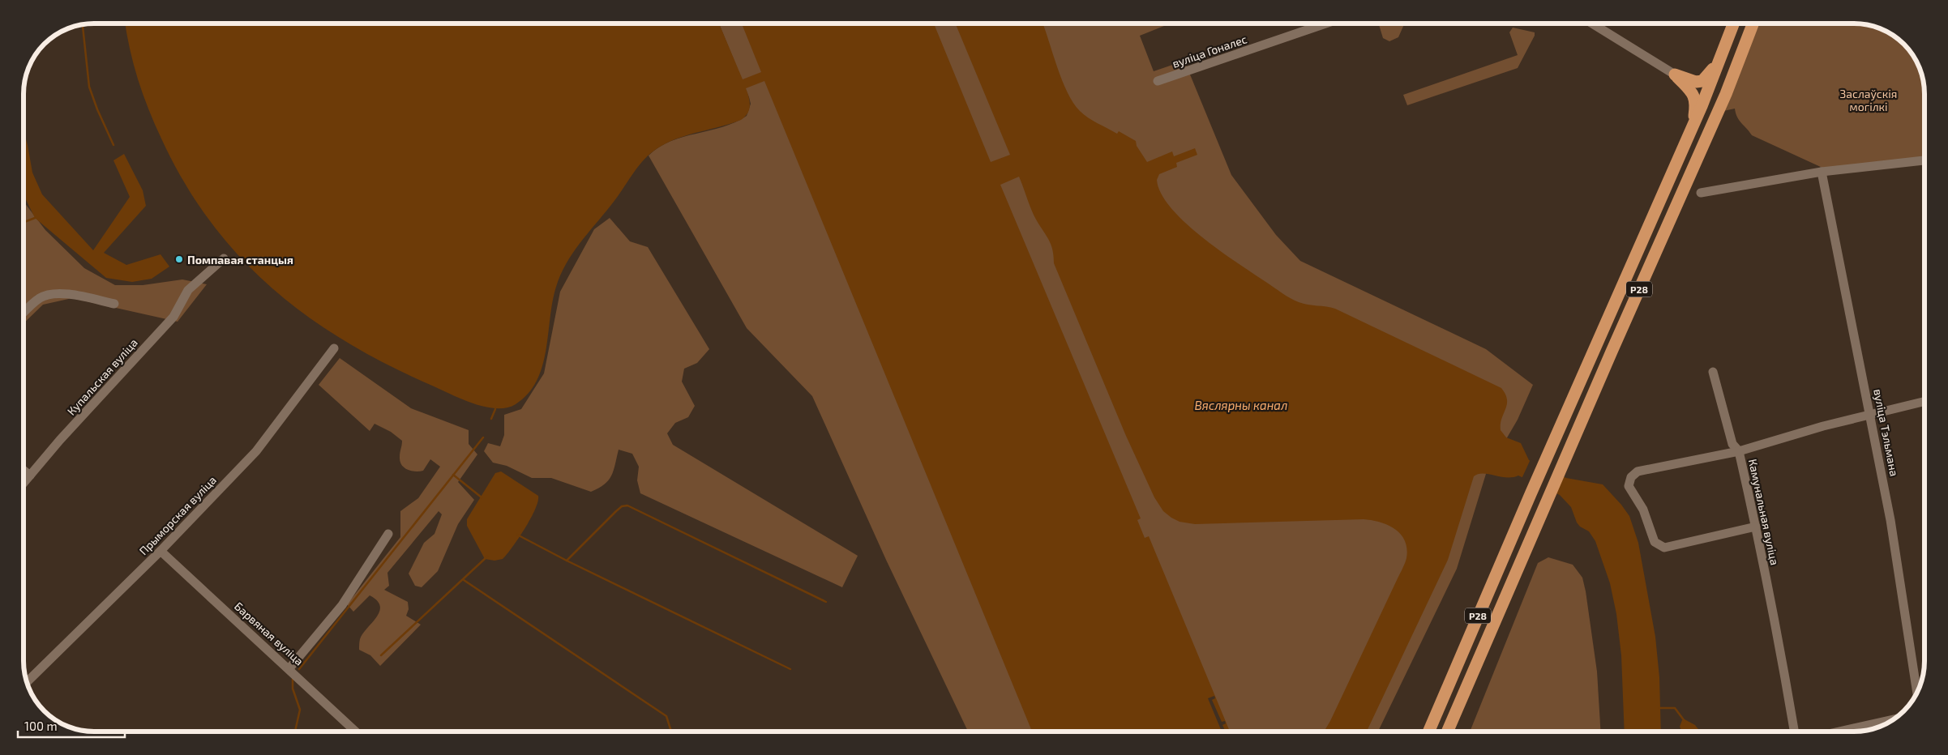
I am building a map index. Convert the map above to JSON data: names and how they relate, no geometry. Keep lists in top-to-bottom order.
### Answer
{
  "streets": {
    "highway": ["Р28"],
    "street": [
      "вуліца Гоналес",
      "Купальская вуліца",
      "вуліца Тэльмана",
      "Камунальная вуліца",
      "Прыморская вуліца",
      "Барвяная вуліца"
    ]
  },
  "crossings": [
    ["Прыморская вуліца", "Барвяная вуліца"]
  ],
  "water": ["Вяслярны канал"],
  "parks": ["Заслаўскія могілкі"],
  "places": ["Помпавая станцыя"],
  "scale_bar": "100 m"
}
